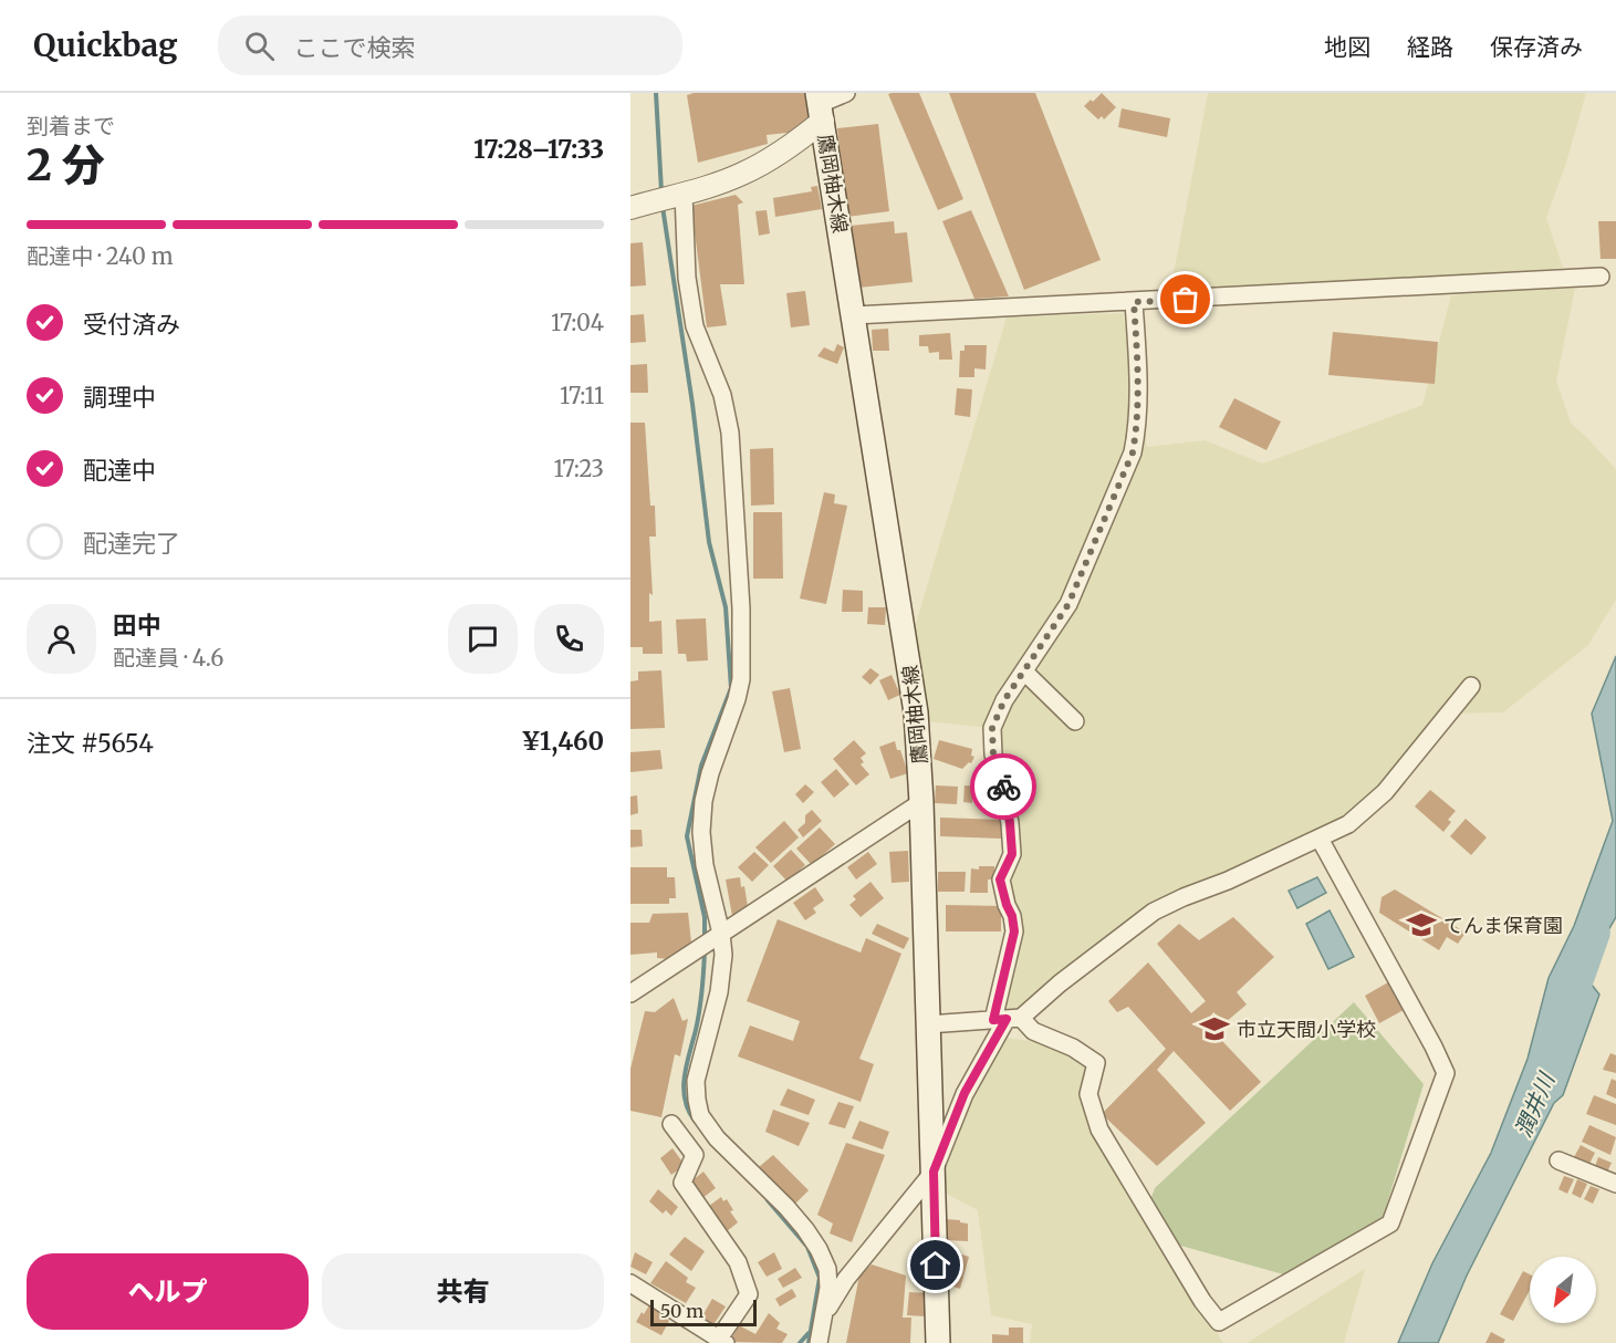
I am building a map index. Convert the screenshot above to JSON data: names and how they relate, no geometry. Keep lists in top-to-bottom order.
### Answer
{
  "streets": {
    "main road": ["鷹岡柚木線"]
  },
  "water": ["潤井川"],
  "places": {
    "school or university": ["てんま保育園", "市立天間小学校"]
  },
  "scale_bar": "50 m",
  "north": "bottom left",
  "page": {
    "header": "Quickbag",
    "search": "ここで検索",
    "nav": ["地図", "経路", "保存済み"],
    "heading": ["2 分", "到着まで", "17:28–17:33"],
    "panel": [
      "田中",
      "配達員 · 4.6",
      "注文 #5654",
      "¥1,460"
    ],
    "bar": "配達中 · 240 m",
    "list": [
      ["受付済み", "17:04"],
      ["調理中", "17:11"],
      ["配達中", "17:23"],
      "配達完了"
    ],
    "buttons": ["ヘルプ", "共有"],
    "scale": "50 m"
  }
}
